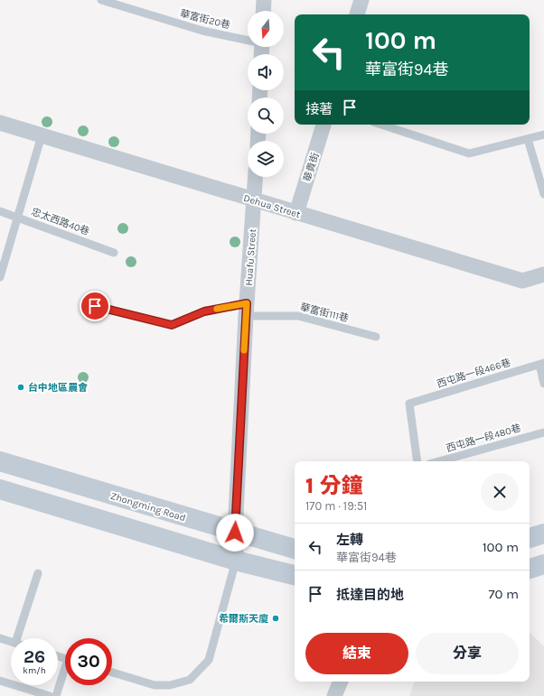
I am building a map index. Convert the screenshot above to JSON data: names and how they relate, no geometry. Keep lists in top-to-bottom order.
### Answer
{
  "streets": {
    "main road": ["Zhongming Road"],
    "street": ["華貴街", "Dehua Street", "Huafu Street"],
    "lane": [
      "華富街20巷",
      "忠太西路40巷",
      "華富街111巷",
      "西屯路一段466巷",
      "西屯路一段480巷"
    ]
  },
  "crossings": [
    ["華貴街", "Dehua Street"],
    ["Dehua Street", "Huafu Street"],
    ["Huafu Street", "華富街111巷"],
    ["Huafu Street", "Zhongming Road"]
  ],
  "places": ["台中地區農會", "希爾斯天廈"],
  "north": "bottom",
  "page": {
    "turn": ["100 m", "華富街94巷"],
    "then": "接著",
    "heading": ["1 分鐘", "170 m · 19:51"],
    "list": [
      {
        "name": "左轉",
        "note": "華富街94巷",
        "value": "100 m"
      },
      {
        "name": "抵達目的地",
        "value": "70 m"
      }
    ],
    "buttons": ["結束", "分享"],
    "speed": "26 km/h",
    "limit": "30"
  }
}
